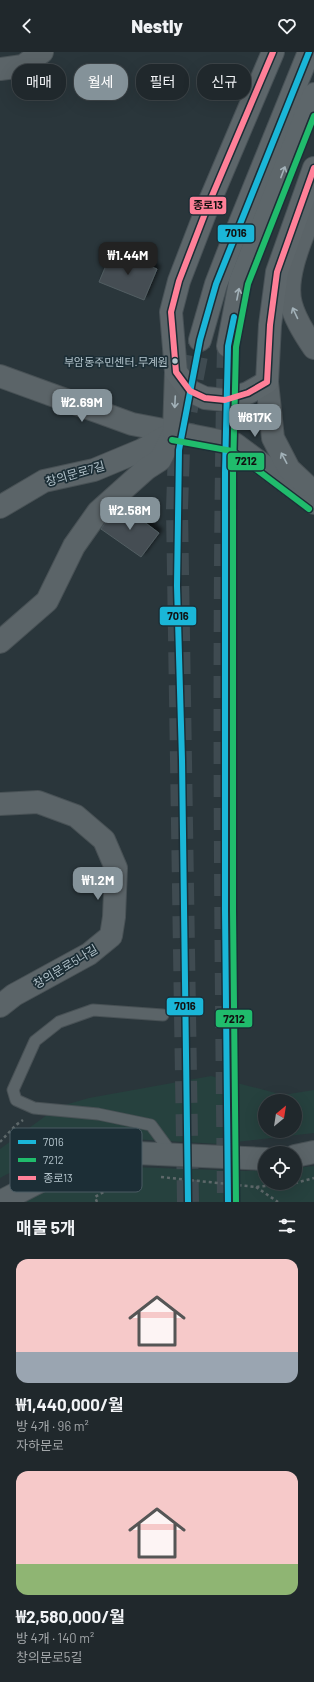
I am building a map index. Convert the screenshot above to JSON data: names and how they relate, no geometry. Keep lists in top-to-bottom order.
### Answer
{
  "streets": {
    "street": ["창의문로7길", "창의문로5나길"]
  },
  "places": ["부암동주민센터.무계원"],
  "lines": ["transit line 7016", "transit line 종로13", "transit line 7212"],
  "legend": ["7016", "7212", "종로13"],
  "north": "top right",
  "page": {
    "header": "Nestly",
    "chip": [
      "매매",
      "월세",
      "필터",
      "신규"
    ],
    "price": [
      "₩1.44M",
      "₩2.69M",
      "₩817K",
      "₩2.58M",
      "₩1.2M"
    ],
    "heading": "매물 5개",
    "list": [
      {
        "name": "₩1,440,000/월",
        "note": "방 4개 · 96 m² · 자하문로"
      },
      {
        "name": "₩2,580,000/월",
        "note": "방 4개 · 140 m² · 창의문로5길"
      }
    ]
  }
}
